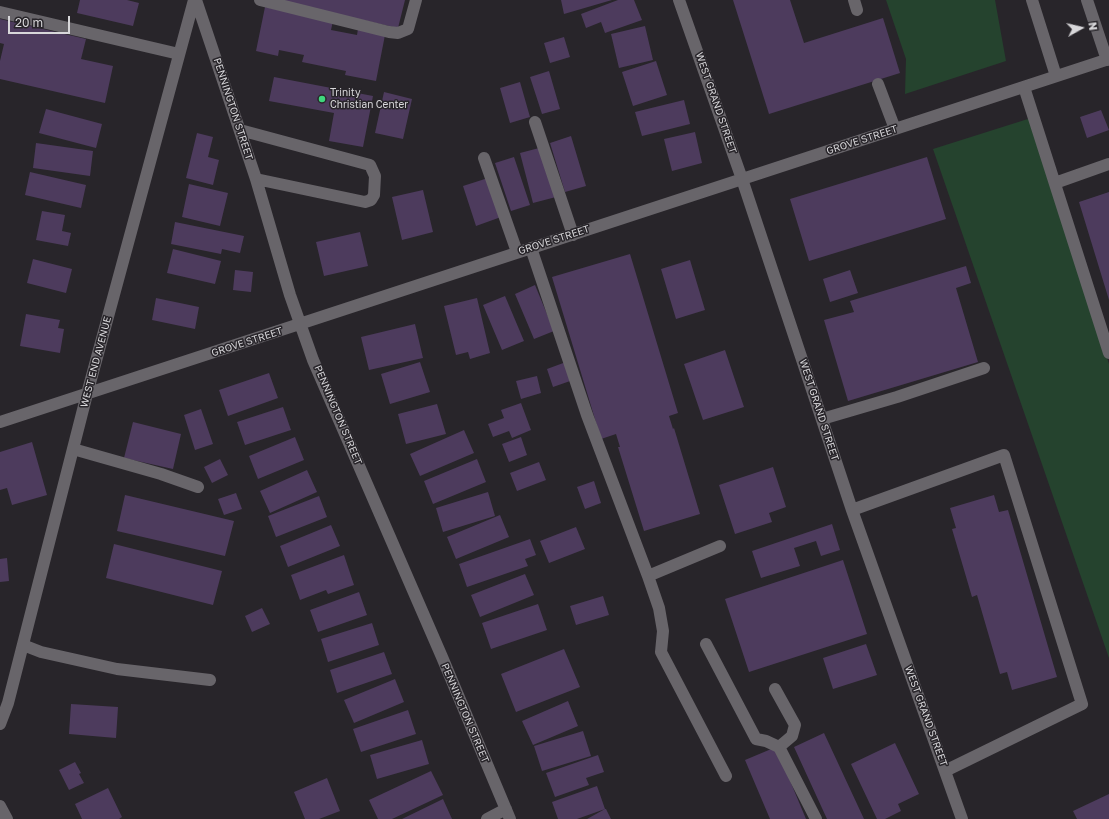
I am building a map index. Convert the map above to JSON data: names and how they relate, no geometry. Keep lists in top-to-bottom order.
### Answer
{
  "streets": {
    "street": [
      "WEST GRAND STREET",
      "PENNINGTON STREET",
      "GROVE STREET",
      "WEST END AVENUE"
    ]
  },
  "crossings": [
    ["WEST GRAND STREET", "GROVE STREET"],
    ["PENNINGTON STREET", "GROVE STREET"],
    ["PENNINGTON STREET", "WEST END AVENUE"],
    ["GROVE STREET", "WEST END AVENUE"]
  ],
  "places": ["Trinity Christian Center"],
  "scale_bar": "20 m",
  "north": "right"
}
